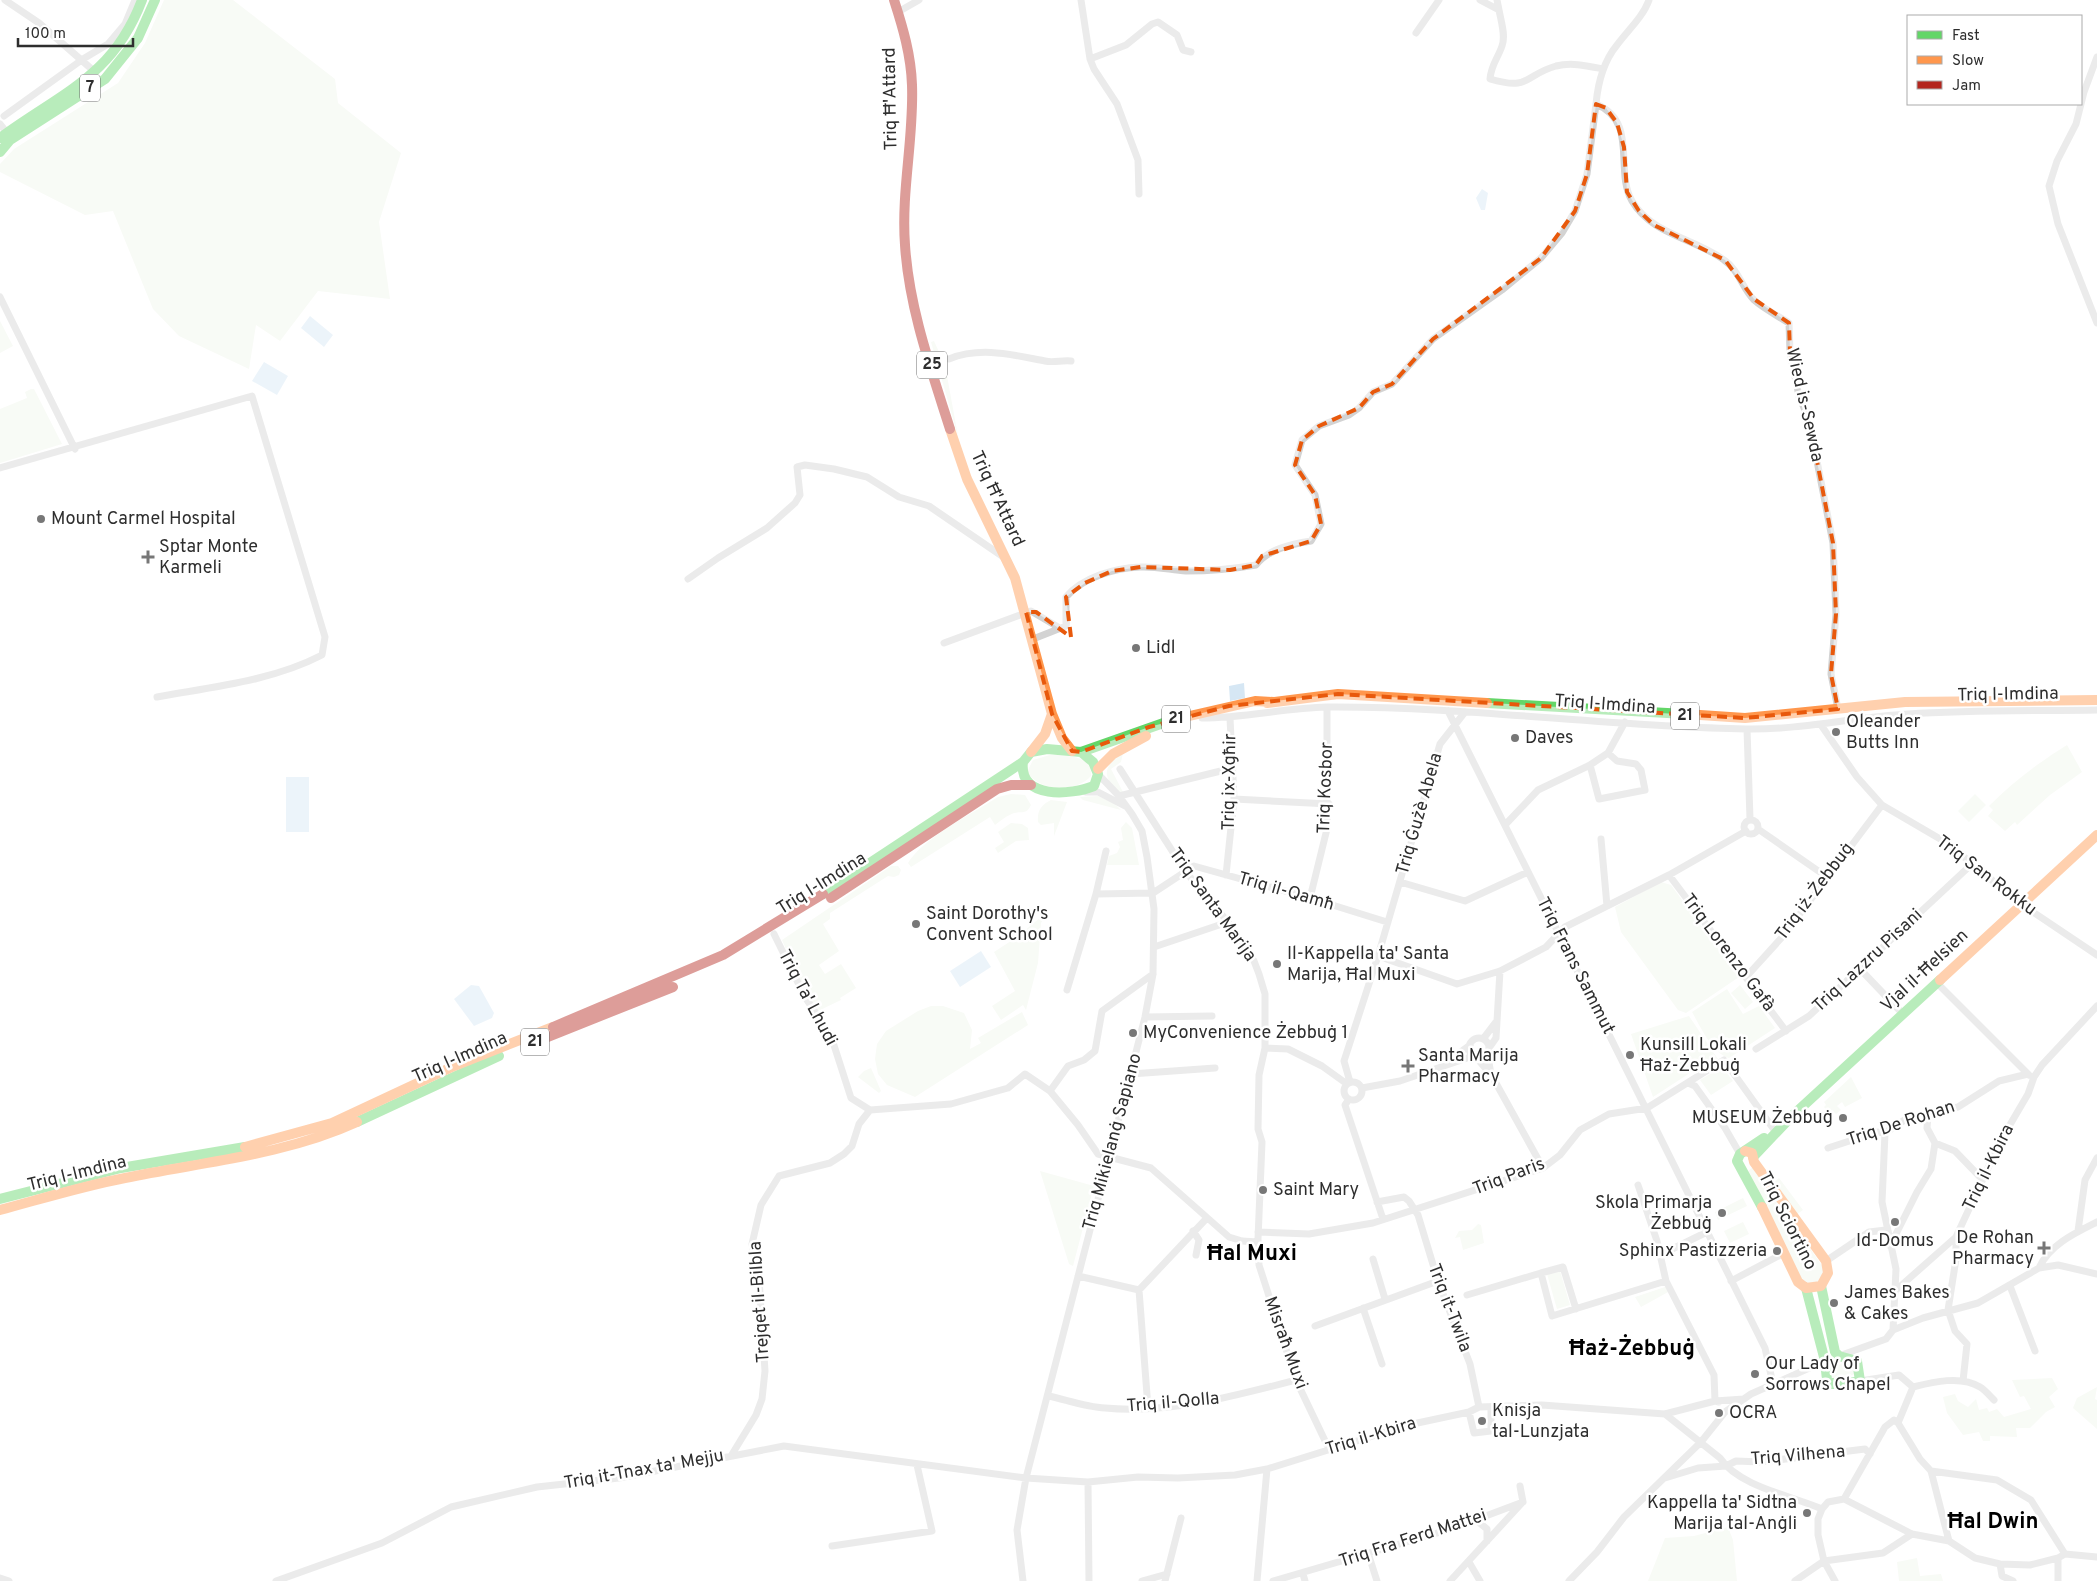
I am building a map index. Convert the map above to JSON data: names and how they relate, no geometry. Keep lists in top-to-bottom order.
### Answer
{
  "streets": {
    "main road": [
      "7",
      "Triq Ħ'Attard",
      "25",
      "Triq l-Imdina",
      "21",
      "Vjal il-Ħelsien",
      "Triq Sciortino"
    ],
    "street": [
      "Wied is-Sewda",
      "Triq ix-Xgħir",
      "Triq Kosbor",
      "Triq Ġużè Abela",
      "Triq San Rokku",
      "Triq il-Qamħ",
      "Triq iż-Żebbuġ",
      "Triq Santa Marija",
      "Triq Lorenzo Gafà",
      "Triq Lazzru Pisani",
      "Triq Frans Sammut",
      "Triq Ta' Lhudi",
      "Triq De Rohan",
      "Triq Mikielanġ Sapiano",
      "Triq il-Kbira",
      "Triq Paris",
      "Trejqet il-Bilbla",
      "Triq it-Twila",
      "Misraħ Muxi",
      "Triq il-Qolla",
      "Triq Vilhena",
      "Triq it-Tnax ta' Mejju",
      "Triq Fra Ferd Mattei"
    ]
  },
  "crossings": [
    ["Triq Ħ'Attard", "Triq l-Imdina"],
    ["Wied is-Sewda", "Triq l-Imdina"],
    ["Triq l-Imdina", "Triq ix-Xgħir"],
    ["Triq l-Imdina", "Triq Kosbor"],
    ["Triq l-Imdina", "Triq Ġużè Abela"],
    ["Triq l-Imdina", "Triq San Rokku"],
    ["Triq l-Imdina", "Triq Frans Sammut"],
    ["Triq l-Imdina", "Triq Ta' Lhudi"],
    ["Triq l-Imdina", "Triq Mikielanġ Sapiano"],
    ["Triq ix-Xgħir", "Triq il-Qamħ"],
    ["Triq Kosbor", "Triq il-Qamħ"],
    ["Triq Ġużè Abela", "Triq il-Qamħ"],
    ["Triq Ġużè Abela", "Triq Frans Sammut"],
    ["Triq San Rokku", "Triq iż-Żebbuġ"],
    ["Triq San Rokku", "Triq Lazzru Pisani"],
    ["Triq San Rokku", "Vjal il-Ħelsien"],
    ["Triq il-Qamħ", "Triq Santa Marija"],
    ["Triq iż-Żebbuġ", "Triq Lorenzo Gafà"],
    ["Triq Santa Marija", "Triq Paris"],
    ["Triq Santa Marija", "Misraħ Muxi"],
    ["Triq Lorenzo Gafà", "Triq Lazzru Pisani"],
    ["Triq Frans Sammut", "Triq Paris"],
    ["Vjal il-Ħelsien", "Triq Paris"],
    ["Vjal il-Ħelsien", "Triq Sciortino"],
    ["Triq Ta' Lhudi", "Trejqet il-Bilbla"],
    ["Triq De Rohan", "Triq il-Kbira"],
    ["Triq Mikielanġ Sapiano", "Triq il-Kbira"],
    ["Triq Mikielanġ Sapiano", "Triq il-Qolla"],
    ["Triq Mikielanġ Sapiano", "Triq it-Tnax ta' Mejju"],
    ["Triq il-Kbira", "Triq it-Twila"],
    ["Triq il-Kbira", "Misraħ Muxi"],
    ["Triq il-Kbira", "Triq it-Tnax ta' Mejju"],
    ["Triq Paris", "Triq Sciortino"],
    ["Triq Paris", "Triq it-Twila"],
    ["Triq Paris", "Misraħ Muxi"],
    ["Trejqet il-Bilbla", "Triq it-Tnax ta' Mejju"],
    ["Misraħ Muxi", "Triq il-Qolla"]
  ],
  "districts": ["Ħal Muxi", "Ħaż-Żebbuġ", "Ħal Dwin"],
  "places": {
    "other": [
      "Mount Carmel Hospital",
      "Lidl",
      "Oleander Butts Inn",
      "Daves",
      "Saint Dorothy's Convent School",
      "Il-Kappella ta' Santa Marija, Ħal Muxi",
      "MyConvenience Żebbuġ 1",
      "Kunsill Lokali Ħaż-Żebbuġ",
      "MUSEUM Żebbuġ",
      "Saint Mary",
      "Skola Primarja Żebbuġ",
      "Id-Domus",
      "Sphinx Pastizzeria",
      "James Bakes & Cakes",
      "Our Lady of Sorrows Chapel",
      "OCRA",
      "Knisja tal-Lunzjata",
      "Kappella ta' Sidtna Marija tal-Anġli"
    ],
    "health": ["Sptar Monte Karmeli", "Santa Marija Pharmacy", "De Rohan Pharmacy"]
  },
  "legend": ["Fast", "Slow", "Jam"],
  "scale_bar": "100 m"
}
